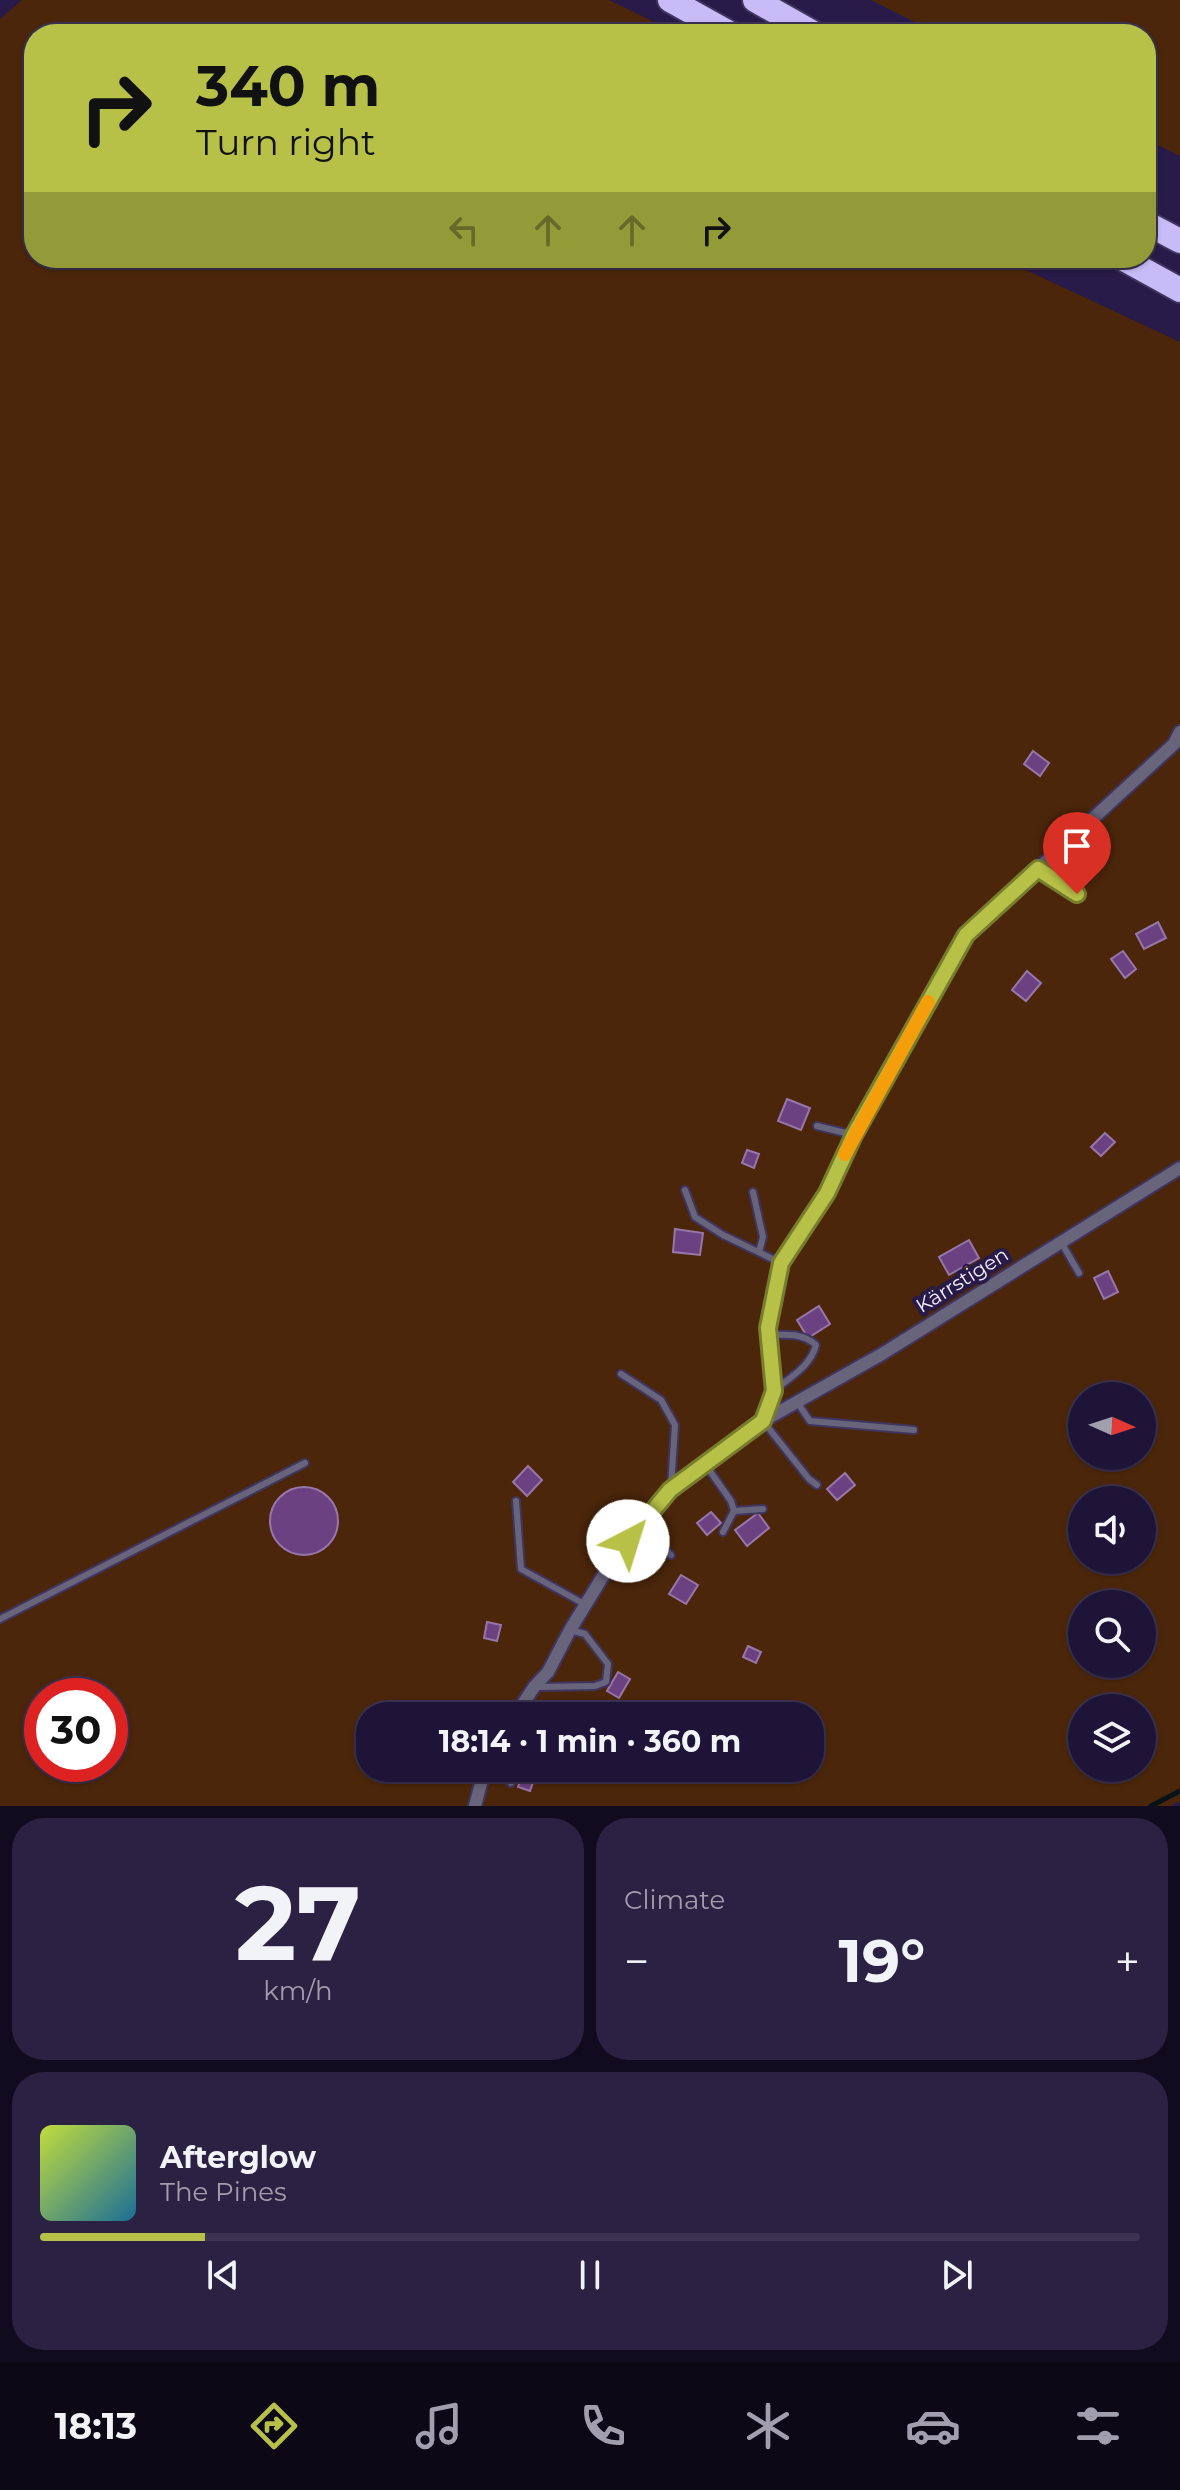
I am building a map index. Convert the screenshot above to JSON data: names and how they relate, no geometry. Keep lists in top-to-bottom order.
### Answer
{
  "streets": {
    "street": ["Kärrstigen"]
  },
  "north": "right",
  "page": {
    "turn": ["340 m", "Turn right"],
    "limit": "30",
    "trip": "18:14 · 1 min · 360 m",
    "tile": [
      ["27", "km/h"],
      "Climate"
    ],
    "heat": ["−", "19°", "+"],
    "song": ["Afterglow", "The Pines"],
    "tabs": "18:13"
  }
}
